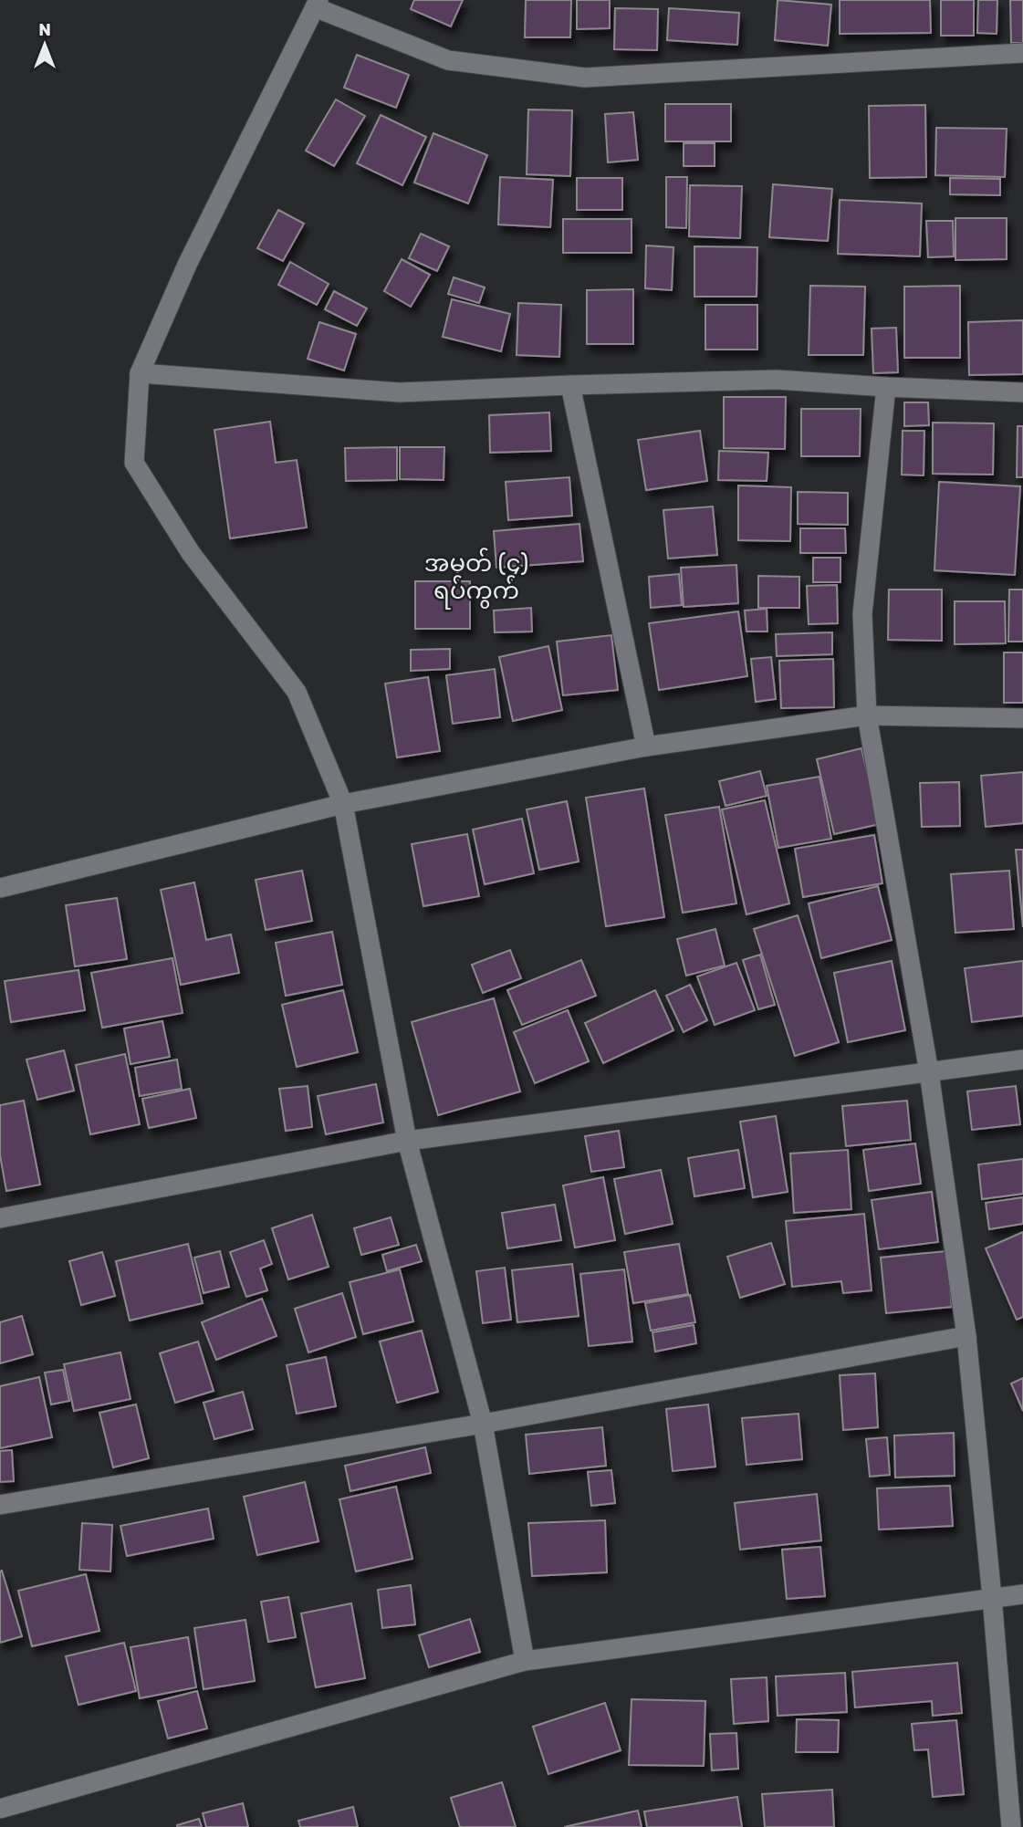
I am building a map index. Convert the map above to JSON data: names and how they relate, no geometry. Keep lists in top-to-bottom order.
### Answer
{
  "districts": ["အမှတ် (၄) ရပ်ကွက်"],
  "north": "top"
}
